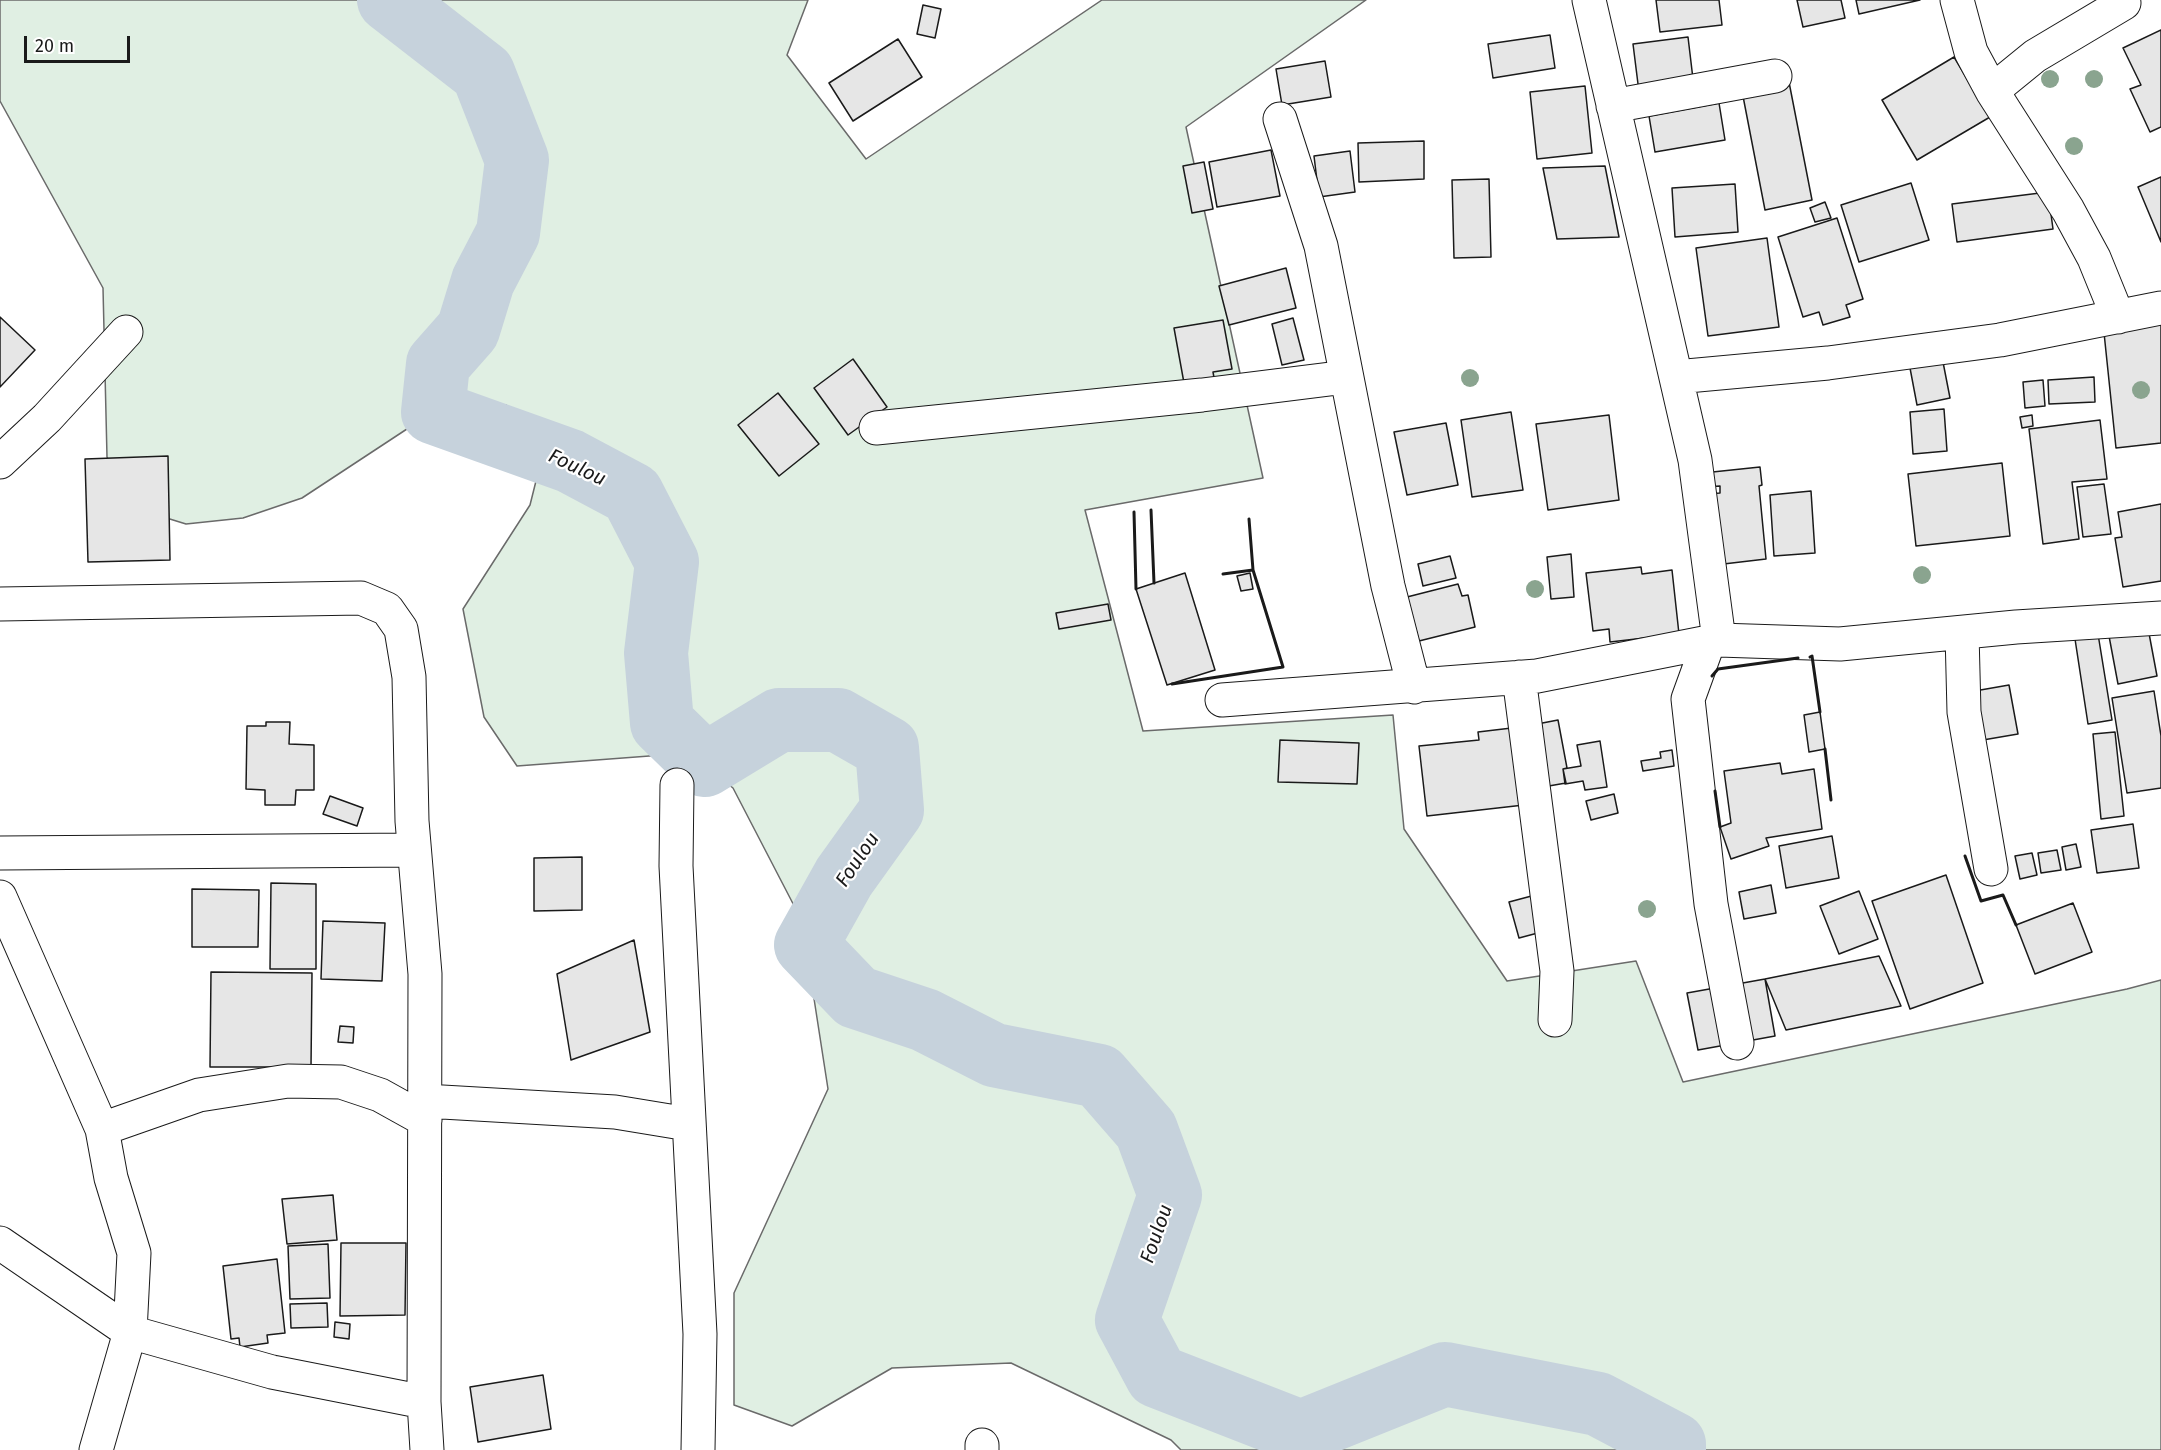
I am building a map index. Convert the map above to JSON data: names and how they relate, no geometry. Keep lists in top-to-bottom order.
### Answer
{
  "water": ["Foulou"],
  "scale_bar": "20 m"
}
